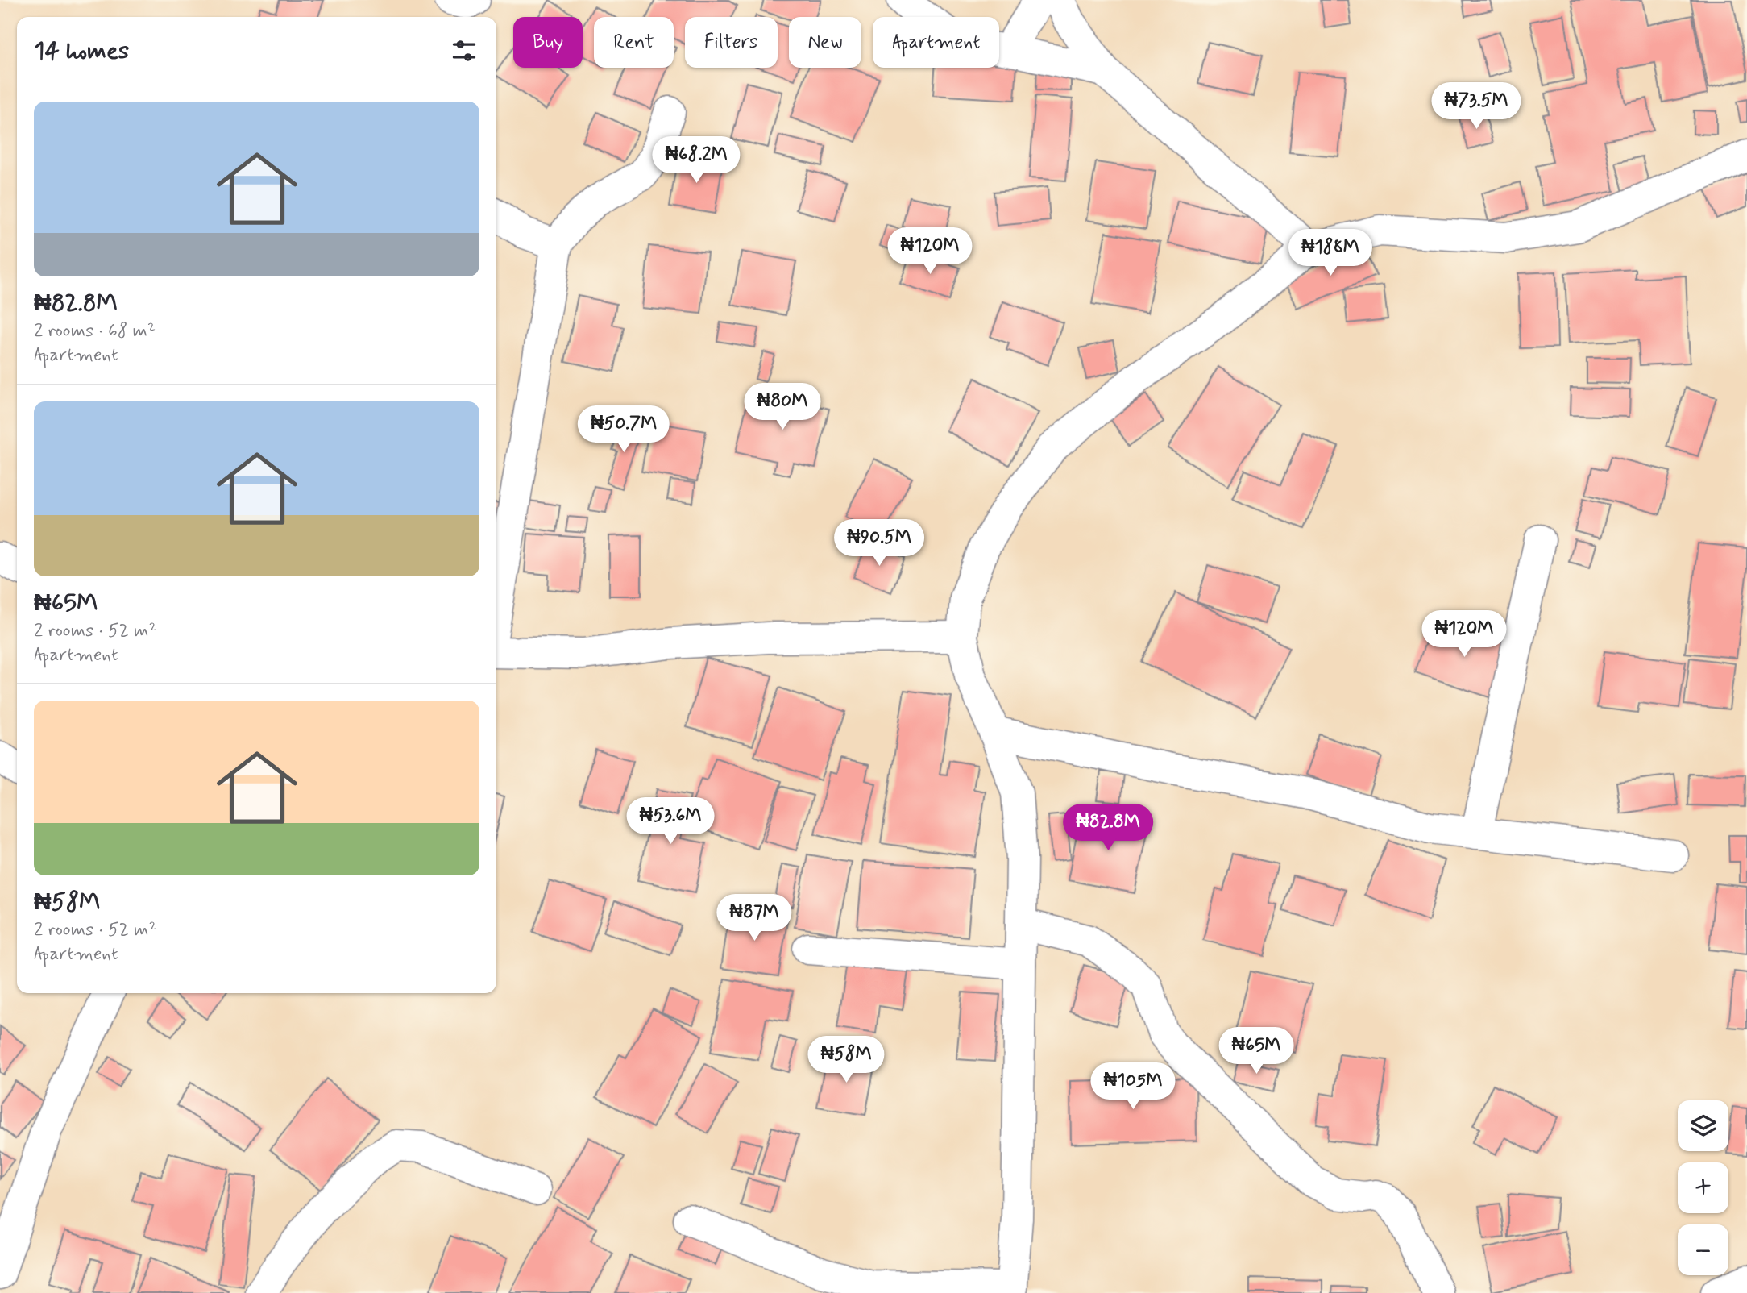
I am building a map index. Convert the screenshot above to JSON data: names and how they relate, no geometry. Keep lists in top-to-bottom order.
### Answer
{
  "page": {
    "chip": [
      "Buy",
      "Rent",
      "Filters",
      "New",
      "Apartment"
    ],
    "heading": "14 homes",
    "price": [
      "₦73.5M",
      "₦68.2M",
      "₦120M",
      "₦188M",
      "₦80M",
      "₦50.7M",
      "₦90.5M",
      "₦120M",
      "₦53.6M",
      "₦82.8M",
      "₦87M",
      "₦65M",
      "₦58M",
      "₦105M"
    ],
    "list": [
      {
        "name": "₦82.8M",
        "note": "2 rooms · 68 m² · Apartment"
      },
      {
        "name": "₦65M",
        "note": "2 rooms · 52 m² · Apartment"
      },
      {
        "name": "₦58M",
        "note": "2 rooms · 52 m² · Apartment"
      }
    ],
    "map_buttons": ["+", "−"]
  }
}
